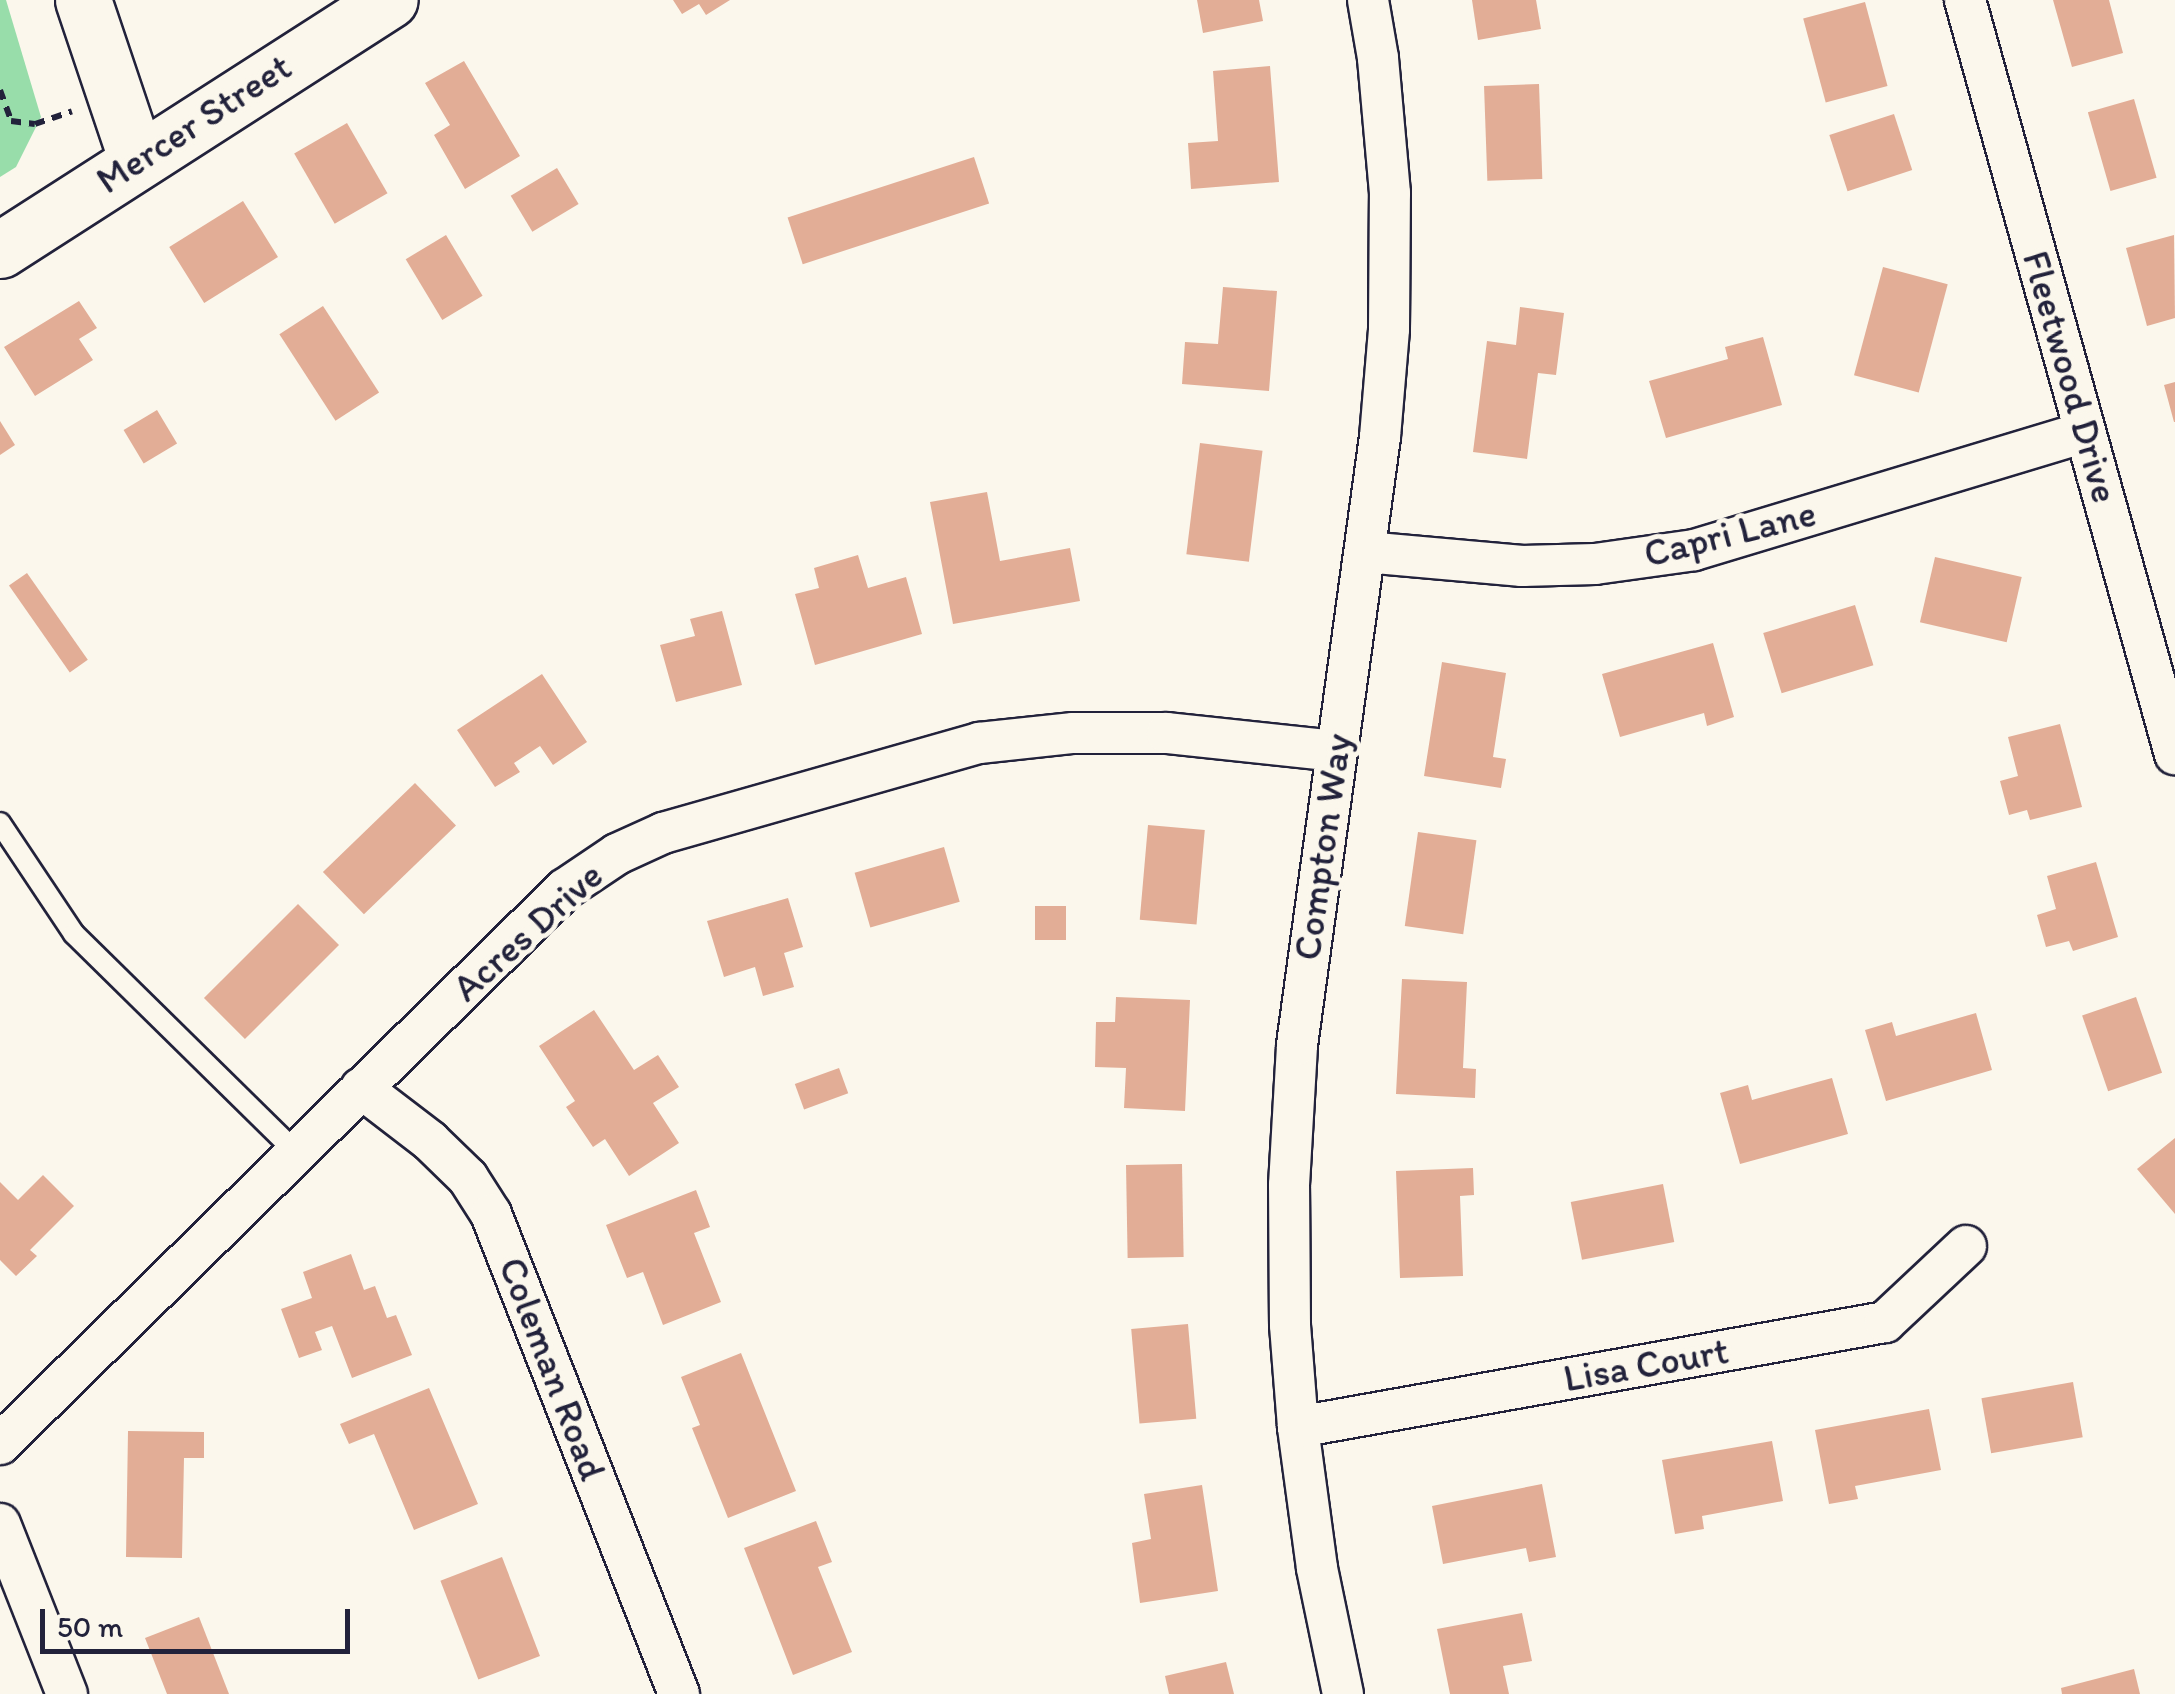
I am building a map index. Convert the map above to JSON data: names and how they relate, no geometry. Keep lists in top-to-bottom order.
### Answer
{
  "streets": {
    "street": [
      "Mercer Street",
      "Fleetwood Drive",
      "Capri Lane",
      "Compton Way",
      "Acres Drive",
      "Lisa Court",
      "Coleman Road"
    ]
  },
  "crossings": [
    ["Fleetwood Drive", "Capri Lane"],
    ["Capri Lane", "Compton Way"],
    ["Compton Way", "Acres Drive"],
    ["Compton Way", "Lisa Court"],
    ["Acres Drive", "Coleman Road"]
  ],
  "scale_bar": "50 m"
}
